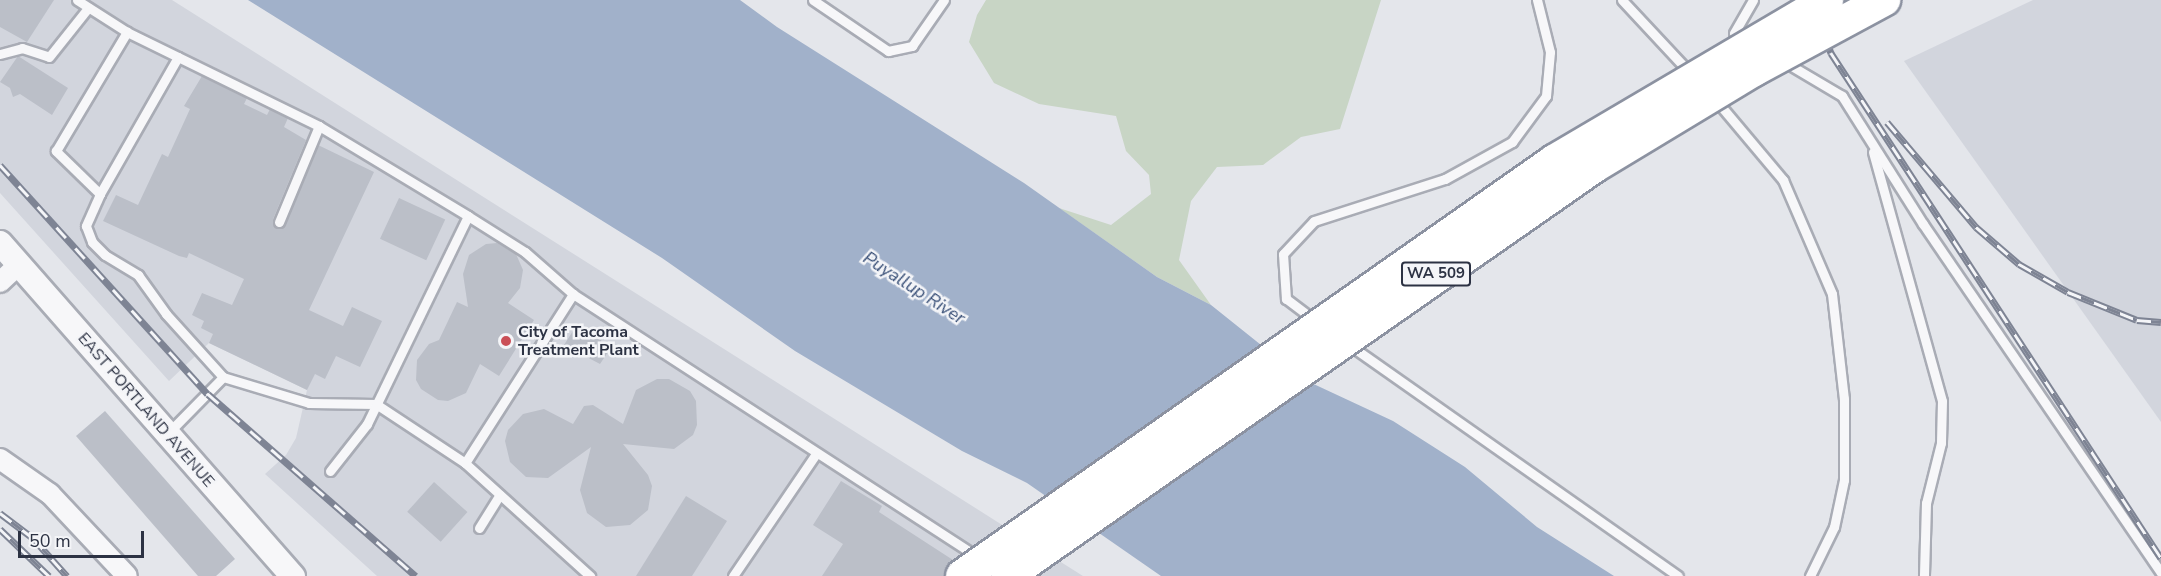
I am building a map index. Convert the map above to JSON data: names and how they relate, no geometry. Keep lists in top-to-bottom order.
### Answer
{
  "streets": {
    "highway": ["WA 509"],
    "street": ["EAST PORTLAND AVENUE"]
  },
  "water": ["Puyallup River"],
  "places": ["City of Tacoma Treatment Plant"],
  "scale_bar": "50 m"
}
